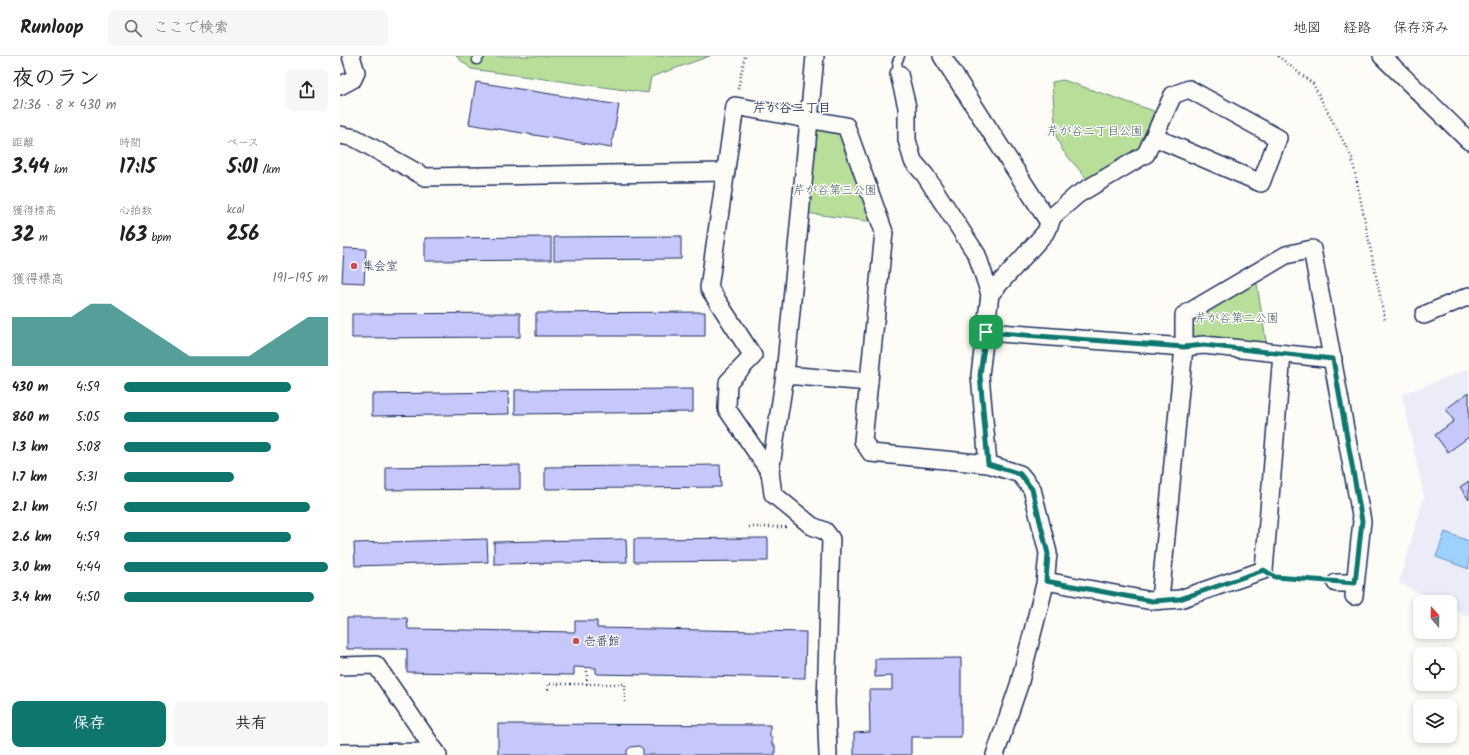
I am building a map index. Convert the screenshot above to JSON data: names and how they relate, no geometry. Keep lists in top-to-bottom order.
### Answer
{
  "districts": ["芹が谷二丁目"],
  "parks": ["芹が谷二丁目公園", "芹が谷第三公園", "芹が谷第二公園"],
  "places": ["集会室", "壱番館"],
  "north": "top",
  "page": {
    "header": "Runloop",
    "search": "ここで検索",
    "nav": ["地図", "経路", "保存済み"],
    "heading": ["夜のラン", "21:36 · 8 × 430 m"],
    "stats": [
      ["距離", "3.44 km"],
      ["時間", "17:15"],
      ["ペース", "5:01 /km"],
      ["獲得標高", "32 m"],
      ["心拍数", "163 bpm"],
      ["kcal", "256"]
    ],
    "chart": ["獲得標高", "191–195 m"],
    "list": [
      {
        "name": "430 m",
        "note": "4:59"
      },
      {
        "name": "860 m",
        "note": "5:05"
      },
      {
        "name": "1.3 km",
        "note": "5:08"
      },
      {
        "name": "1.7 km",
        "note": "5:31"
      },
      {
        "name": "2.1 km",
        "note": "4:51"
      },
      {
        "name": "2.6 km",
        "note": "4:59"
      },
      {
        "name": "3.0 km",
        "note": "4:44"
      },
      {
        "name": "3.4 km",
        "note": "4:50"
      }
    ],
    "buttons": ["保存", "共有"]
  }
}
